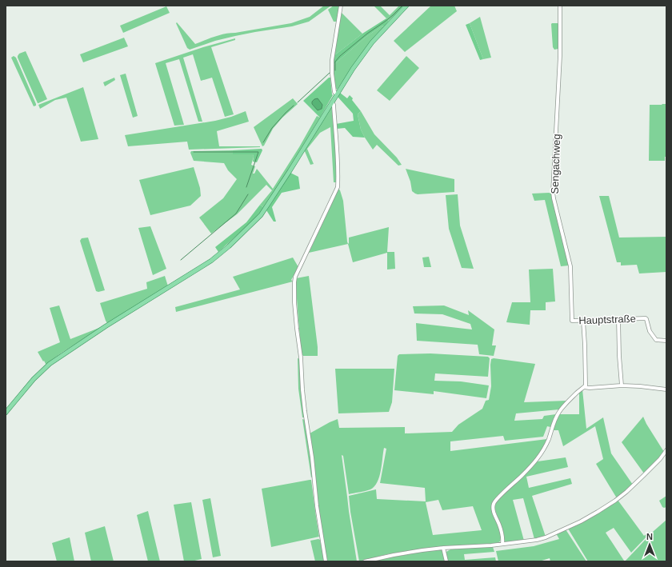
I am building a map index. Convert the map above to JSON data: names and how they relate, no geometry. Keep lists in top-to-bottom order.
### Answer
{
  "streets": {
    "street": ["Sengachweg", "Hauptstraße"]
  },
  "crossings": [
    ["Sengachweg", "Hauptstraße"]
  ],
  "north": "top"
}
